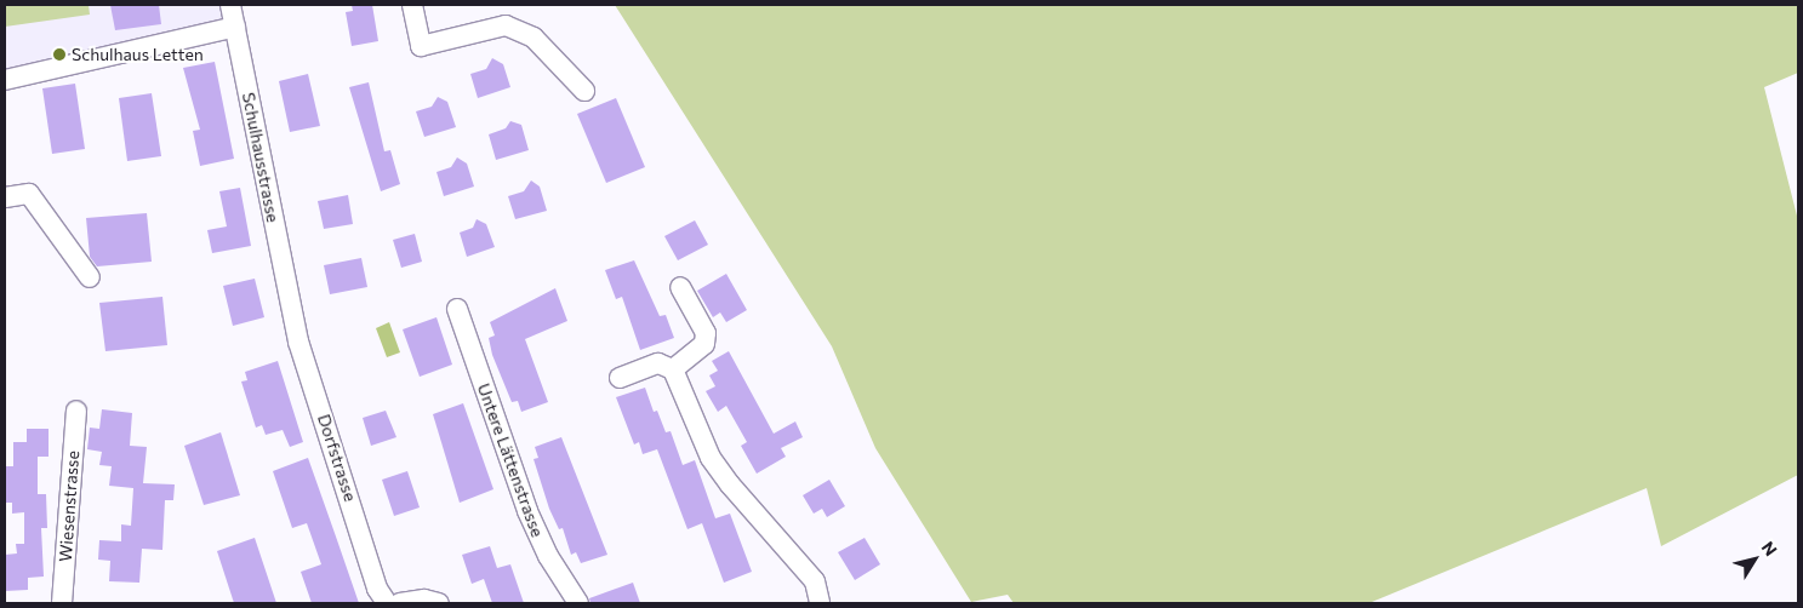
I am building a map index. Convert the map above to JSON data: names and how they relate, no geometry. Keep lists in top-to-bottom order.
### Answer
{
  "streets": {
    "street": [
      "Schulhausstrasse",
      "Dorfstrasse",
      "Untere Lättenstrasse",
      "Wiesenstrasse"
    ]
  },
  "crossings": [
    ["Schulhausstrasse", "Dorfstrasse"]
  ],
  "places": ["Schulhaus Letten"],
  "north": "top right"
}
